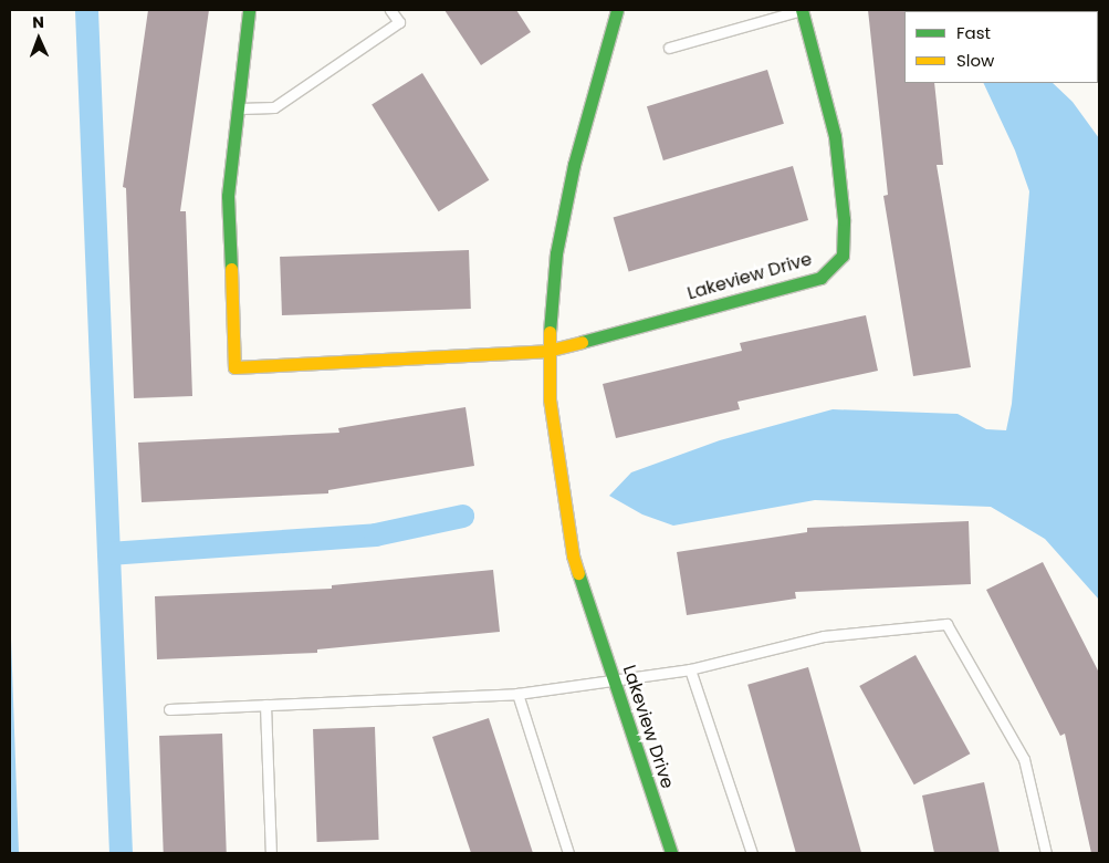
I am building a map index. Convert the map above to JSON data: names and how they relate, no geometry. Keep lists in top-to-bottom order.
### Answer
{
  "streets": {
    "street": ["Lakeview Drive"]
  },
  "legend": ["Fast", "Slow"],
  "north": "top"
}
